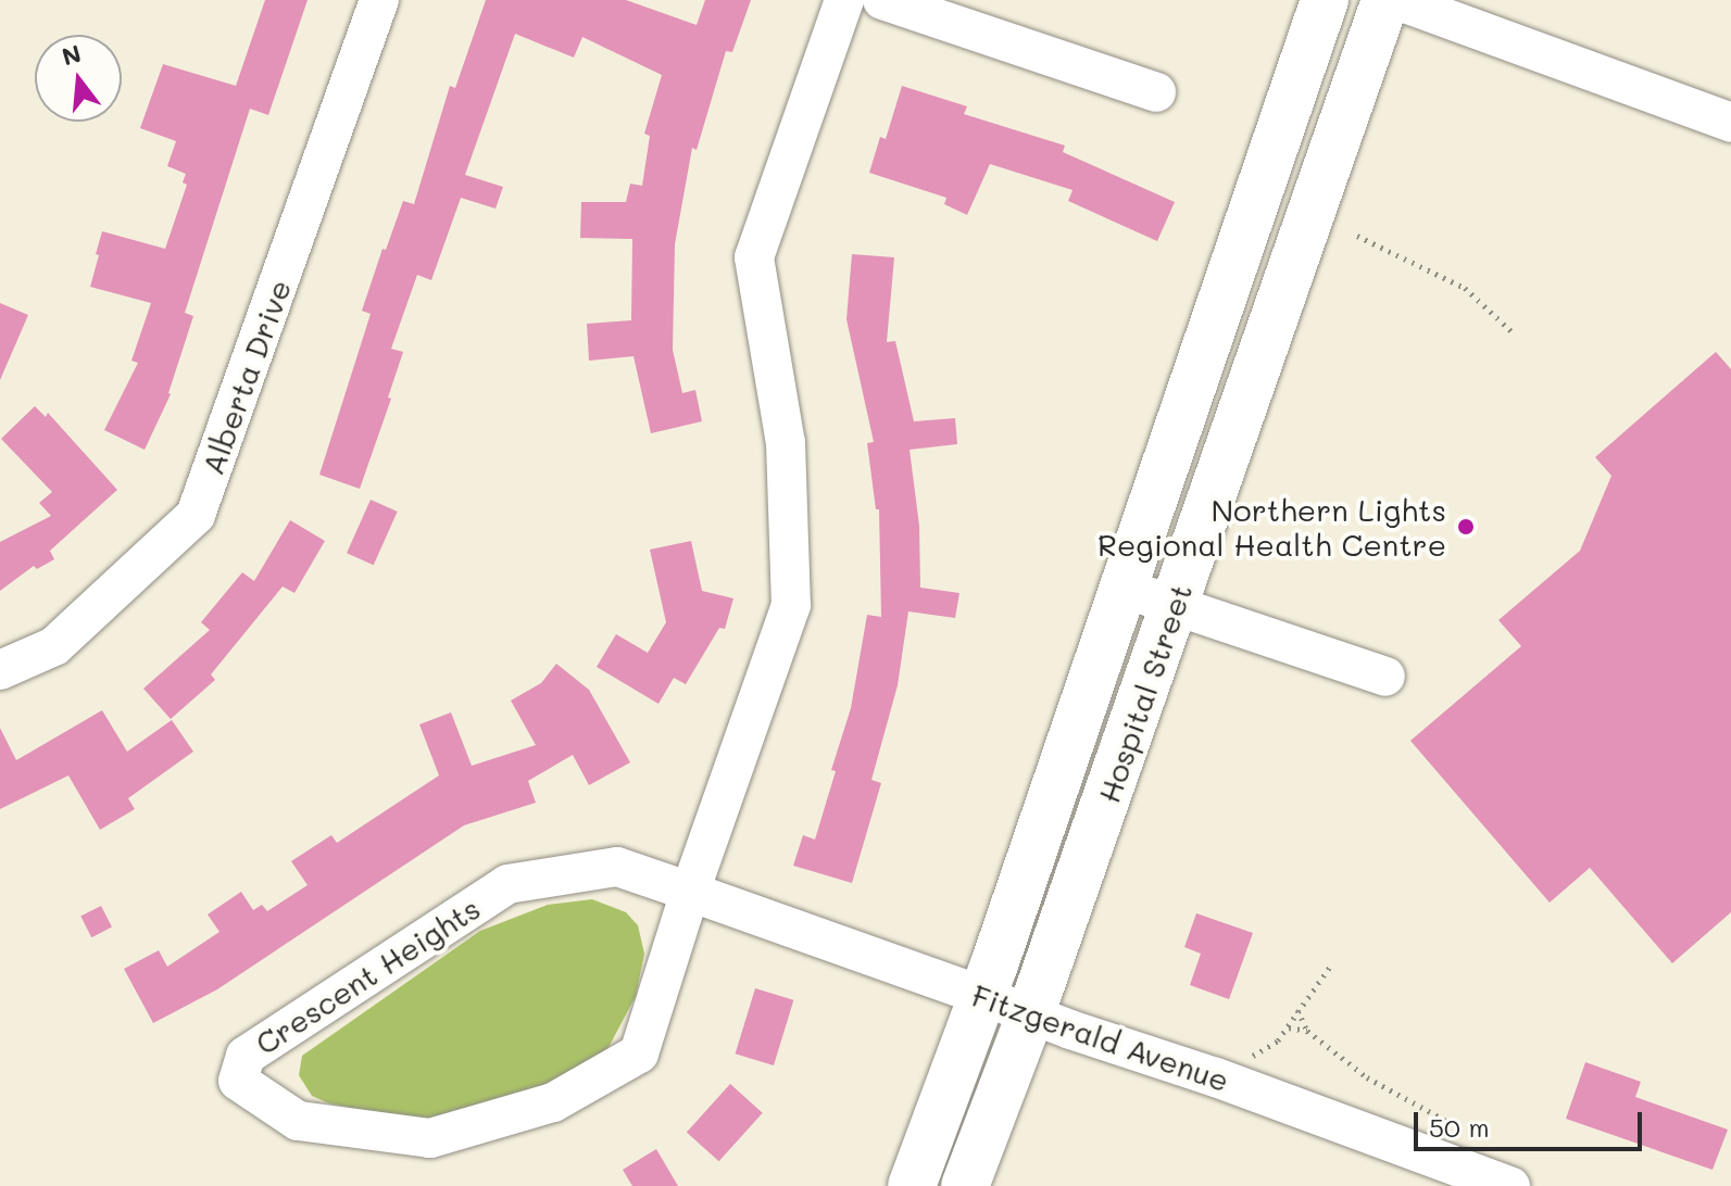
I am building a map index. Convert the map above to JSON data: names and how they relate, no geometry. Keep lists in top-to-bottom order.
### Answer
{
  "streets": {
    "main road": ["Hospital Street"],
    "street": ["Alberta Drive", "Crescent Heights", "Fitzgerald Avenue"]
  },
  "crossings": [
    ["Hospital Street", "Fitzgerald Avenue"],
    ["Crescent Heights", "Fitzgerald Avenue"]
  ],
  "places": ["Northern Lights Regional Health Centre"],
  "scale_bar": "50 m",
  "north": "top"
}
